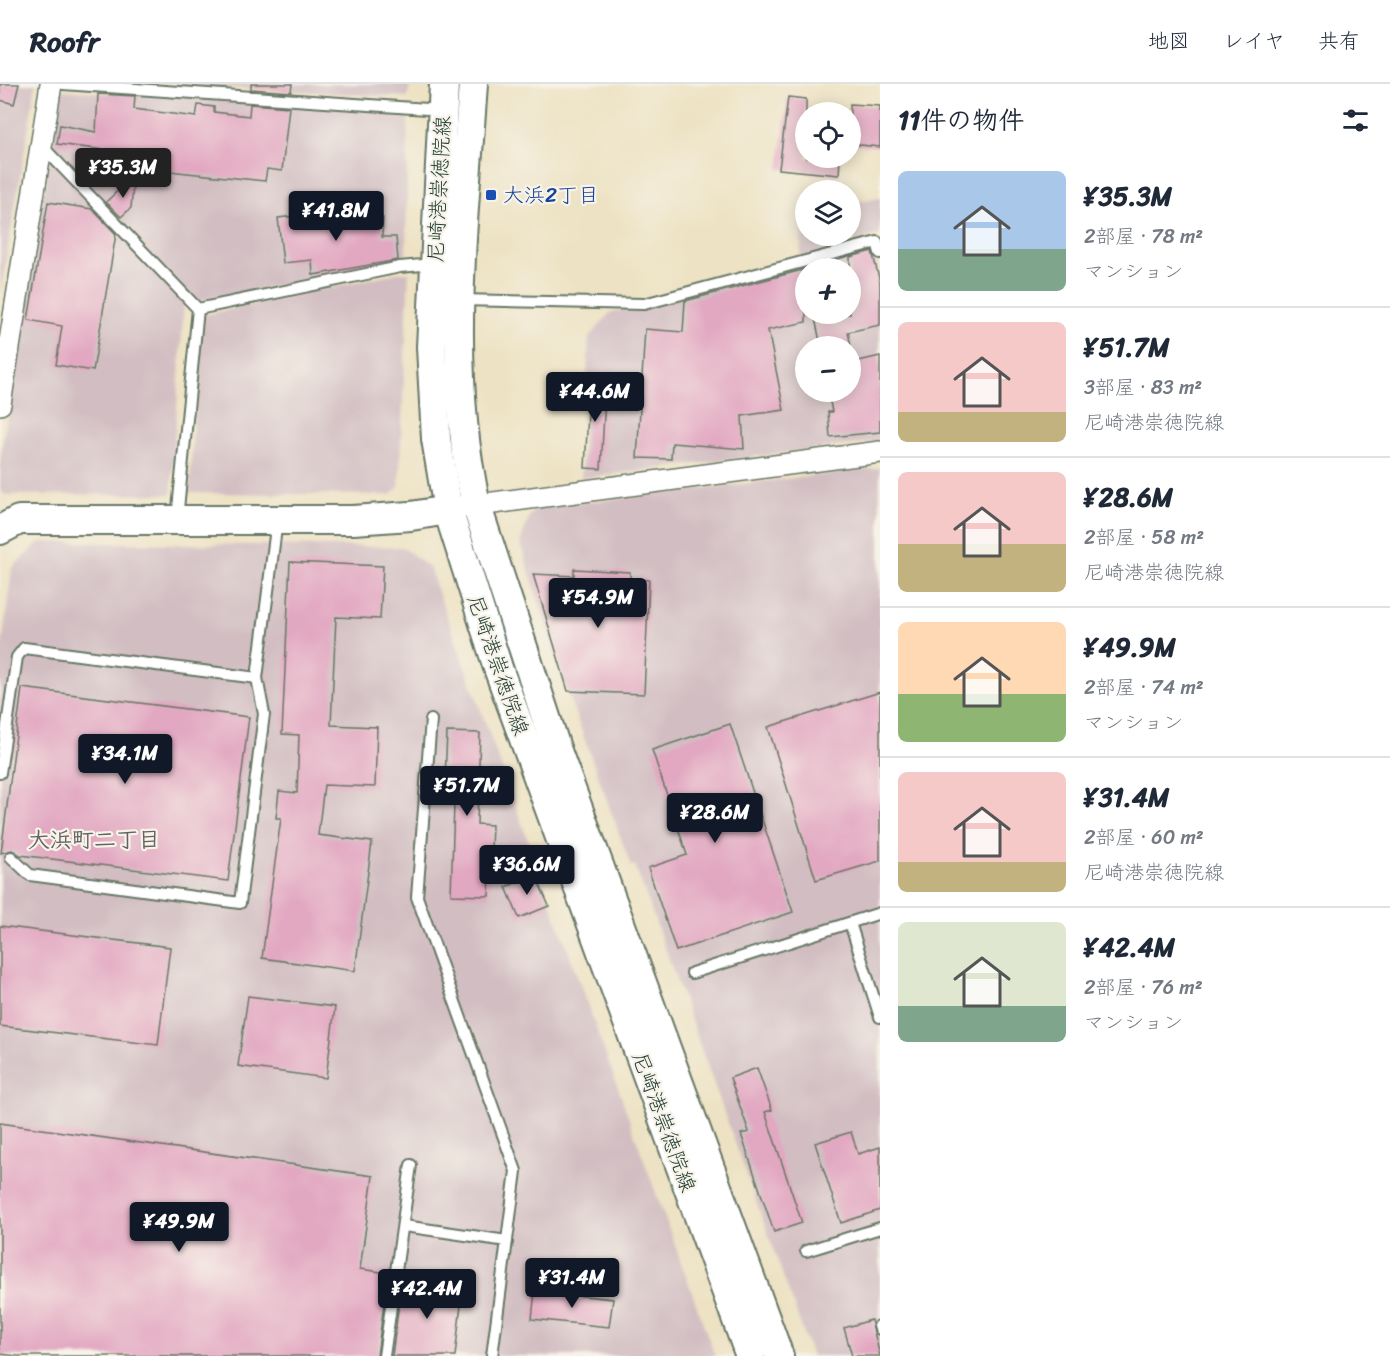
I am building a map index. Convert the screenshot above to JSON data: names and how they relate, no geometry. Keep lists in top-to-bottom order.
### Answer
{
  "streets": {
    "main road": ["尼崎港崇徳院線"]
  },
  "districts": ["大浜町二丁目"],
  "places": {
    "transit": ["大浜2丁目"]
  },
  "page": {
    "header": "Roofr",
    "nav": ["地図", "レイヤ", "共有"],
    "heading": "11件の物件",
    "map_buttons": ["+", "−"],
    "price": [
      "¥35.3M",
      "¥41.8M",
      "¥44.6M",
      "¥54.9M",
      "¥34.1M",
      "¥51.7M",
      "¥28.6M",
      "¥36.6M",
      "¥49.9M",
      "¥31.4M",
      "¥42.4M"
    ],
    "list": [
      {
        "name": "¥35.3M",
        "note": "2部屋 · 78 m² · マンション"
      },
      {
        "name": "¥51.7M",
        "note": "3部屋 · 83 m² · 尼崎港崇徳院線"
      },
      {
        "name": "¥28.6M",
        "note": "2部屋 · 58 m² · 尼崎港崇徳院線"
      },
      {
        "name": "¥49.9M",
        "note": "2部屋 · 74 m² · マンション"
      },
      {
        "name": "¥31.4M",
        "note": "2部屋 · 60 m² · 尼崎港崇徳院線"
      },
      {
        "name": "¥42.4M",
        "note": "2部屋 · 76 m² · マンション"
      }
    ]
  }
}
